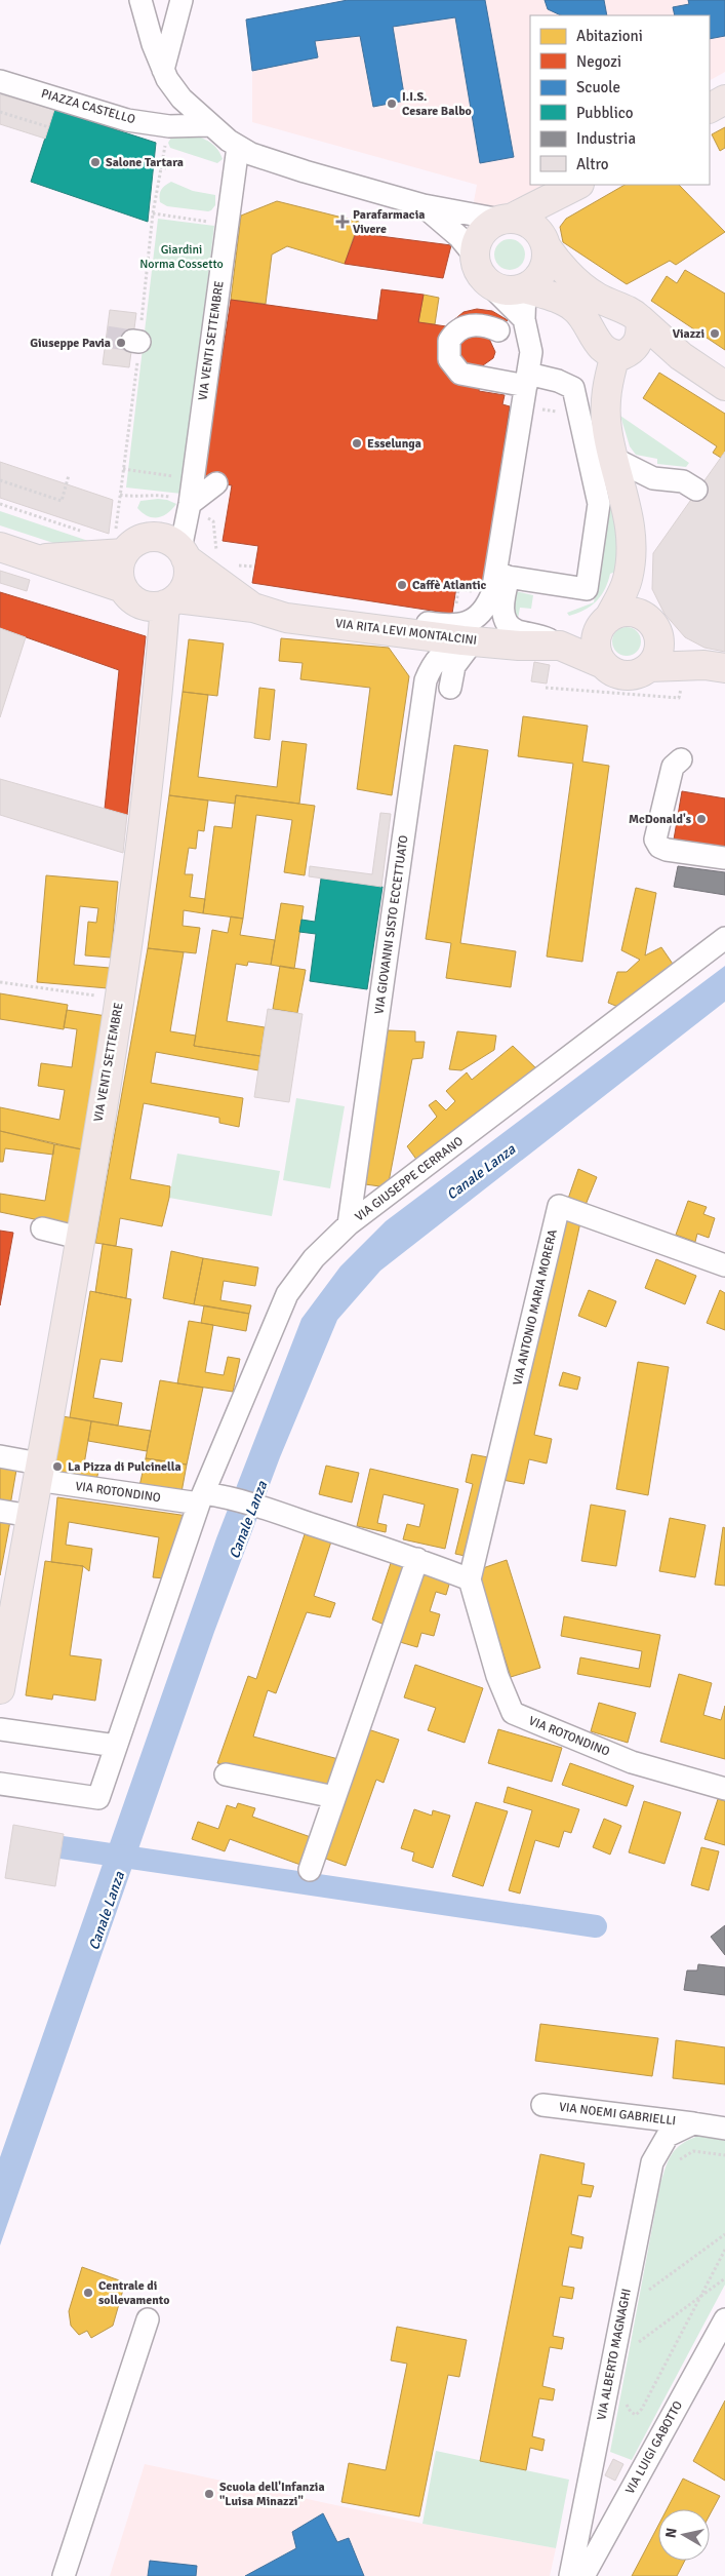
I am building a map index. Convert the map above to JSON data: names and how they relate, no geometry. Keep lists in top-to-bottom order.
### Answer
{
  "streets": {
    "main road": ["VIA VENTI SETTEMBRE", "VIA RITA LEVI MONTALCINI"],
    "street": [
      "PIAZZA CASTELLO",
      "VIA GIOVANNI SISTO ECCETTUATO",
      "VIA GIUSEPPE CERRANO",
      "VIA ANTONIO MARIA MORERA",
      "VIA ROTONDINO",
      "VIA NOEMI GABRIELLI",
      "VIA ALBERTO MAGNAGHI",
      "VIA LUIGI GABOTTO"
    ]
  },
  "crossings": [
    ["VIA VENTI SETTEMBRE", "VIA RITA LEVI MONTALCINI"],
    ["VIA VENTI SETTEMBRE", "VIA ROTONDINO"],
    ["VIA RITA LEVI MONTALCINI", "VIA GIOVANNI SISTO ECCETTUATO"],
    ["VIA GIOVANNI SISTO ECCETTUATO", "VIA GIUSEPPE CERRANO"],
    ["VIA GIUSEPPE CERRANO", "VIA ROTONDINO"],
    ["VIA ANTONIO MARIA MORERA", "VIA ROTONDINO"],
    ["VIA NOEMI GABRIELLI", "VIA ALBERTO MAGNAGHI"]
  ],
  "water": ["Canale Lanza"],
  "parks": ["Giardini Norma Cossetto"],
  "places": {
    "other": [
      "I.I.S. Cesare Balbo",
      "Salone Tartara",
      "Viazzi",
      "Giuseppe Pavia",
      "Esselunga",
      "Caffè Atlantic",
      "McDonald's",
      "La Pizza di Pulcinella",
      "Centrale di sollevamento",
      "Scuola dell'Infanzia \"Luisa Minazzi\""
    ],
    "health": ["Parafarmacia Vivere"]
  },
  "legend": [
    "Abitazioni",
    "Negozi",
    "Scuole",
    "Pubblico",
    "Industria",
    "Altro"
  ],
  "north": "left"
}
